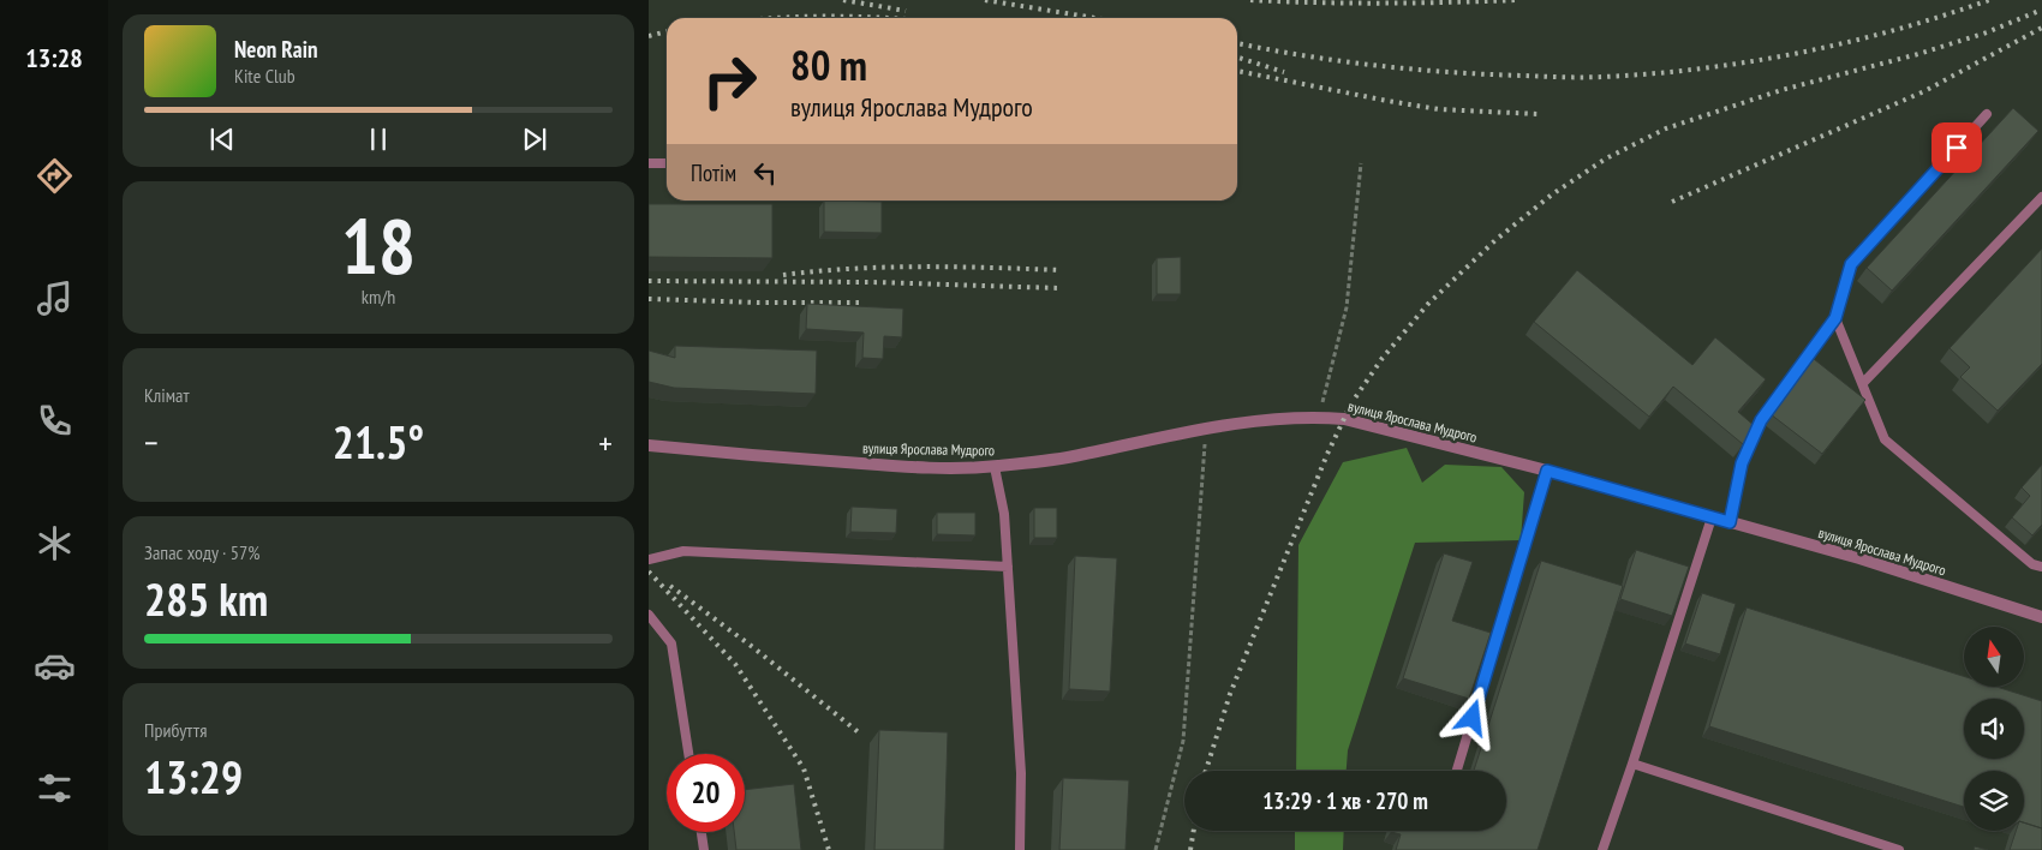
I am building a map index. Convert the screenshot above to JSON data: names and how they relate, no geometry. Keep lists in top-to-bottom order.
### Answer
{
  "streets": {
    "street": ["вулиця Ярослава Мудрого"]
  },
  "north": "top",
  "page": {
    "tabs": "13:28",
    "turn": ["80 m", "вулиця Ярослава Мудрого"],
    "song": ["Neon Rain", "Kite Club"],
    "then": "Потім",
    "tile": [
      ["18", "km/h"],
      "Клімат",
      ["Запас ходу · 57%", "285 km"],
      ["Прибуття", "13:29"]
    ],
    "heat": ["−", "21.5°", "+"],
    "limit": "20",
    "trip": "13:29 · 1 хв · 270 m"
  }
}
